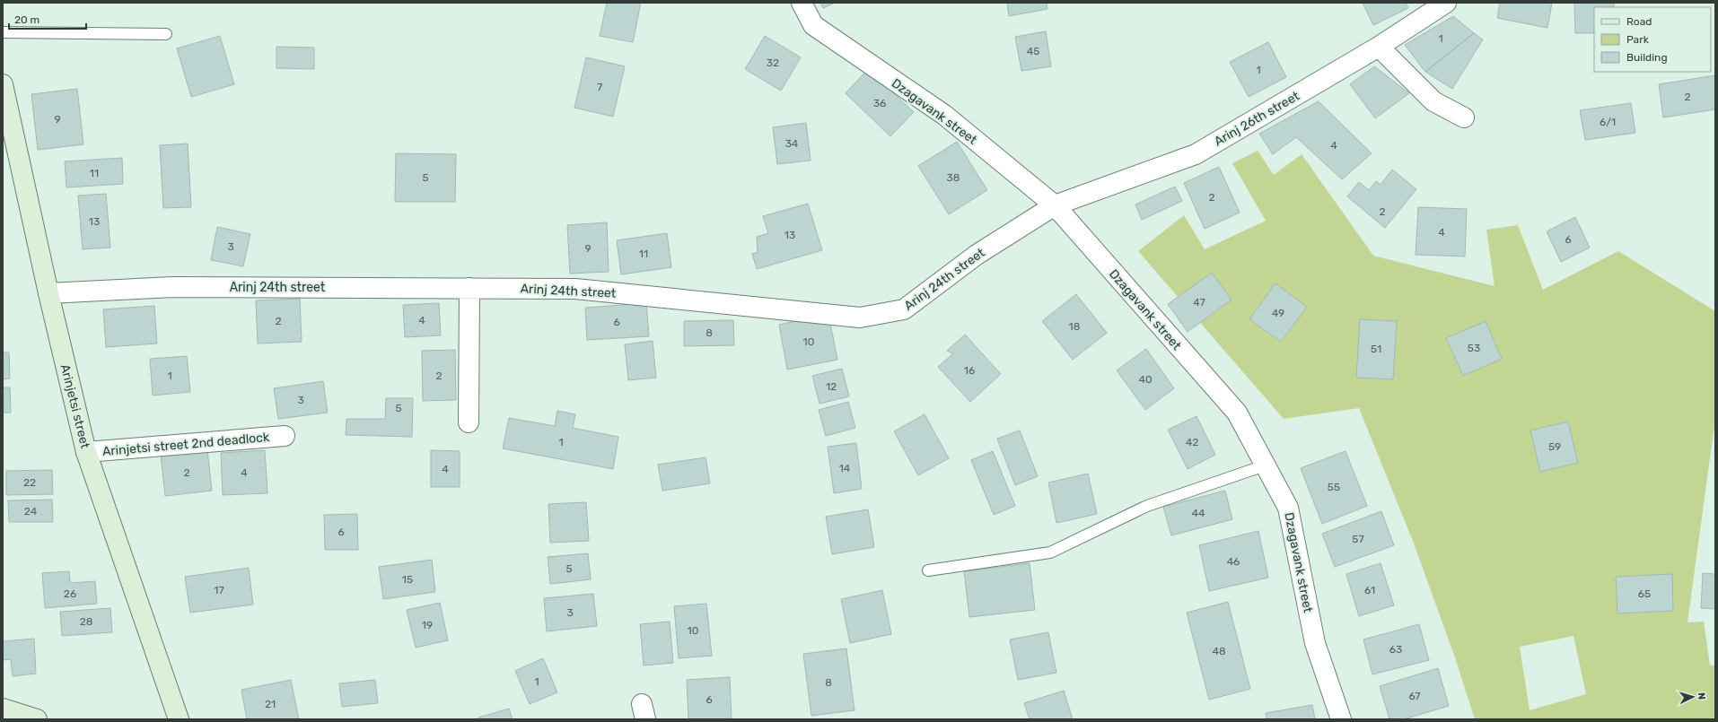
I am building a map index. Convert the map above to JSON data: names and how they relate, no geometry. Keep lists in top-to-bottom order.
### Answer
{
  "streets": {
    "street": [
      "Dzagavank street",
      "Arinj 26th street",
      "Arinj 24th street",
      "Arinjetsi street",
      "Arinjetsi street 2nd deadlock"
    ]
  },
  "crossings": [
    ["Dzagavank street", "Arinj 26th street"],
    ["Dzagavank street", "Arinj 24th street"],
    ["Arinj 26th street", "Arinj 24th street"],
    ["Arinj 24th street", "Arinjetsi street"],
    ["Arinjetsi street", "Arinjetsi street 2nd deadlock"]
  ],
  "house_numbers": [
    "1",
    "45",
    "32",
    "1",
    "7",
    "2",
    "36",
    "9",
    "6/1",
    "34",
    "4",
    "11",
    "5",
    "38",
    "2",
    "2",
    "13",
    "4",
    "13",
    "6",
    "3",
    "9",
    "11",
    "47",
    "49",
    "4",
    "2",
    "6",
    "18",
    "8",
    "10",
    "53",
    "51",
    "16",
    "1",
    "2",
    "40",
    "12",
    "3",
    "5",
    "1",
    "42",
    "59",
    "14",
    "4",
    "2",
    "4",
    "22",
    "55",
    "24",
    "44",
    "6",
    "57",
    "46",
    "5",
    "15",
    "17",
    "61",
    "26",
    "65",
    "3",
    "28",
    "19",
    "10",
    "63",
    "48",
    "1",
    "8",
    "67",
    "6",
    "21"
  ],
  "legend": ["Road", "Park", "Building"],
  "scale_bar": "20 m",
  "north": "right"
}
